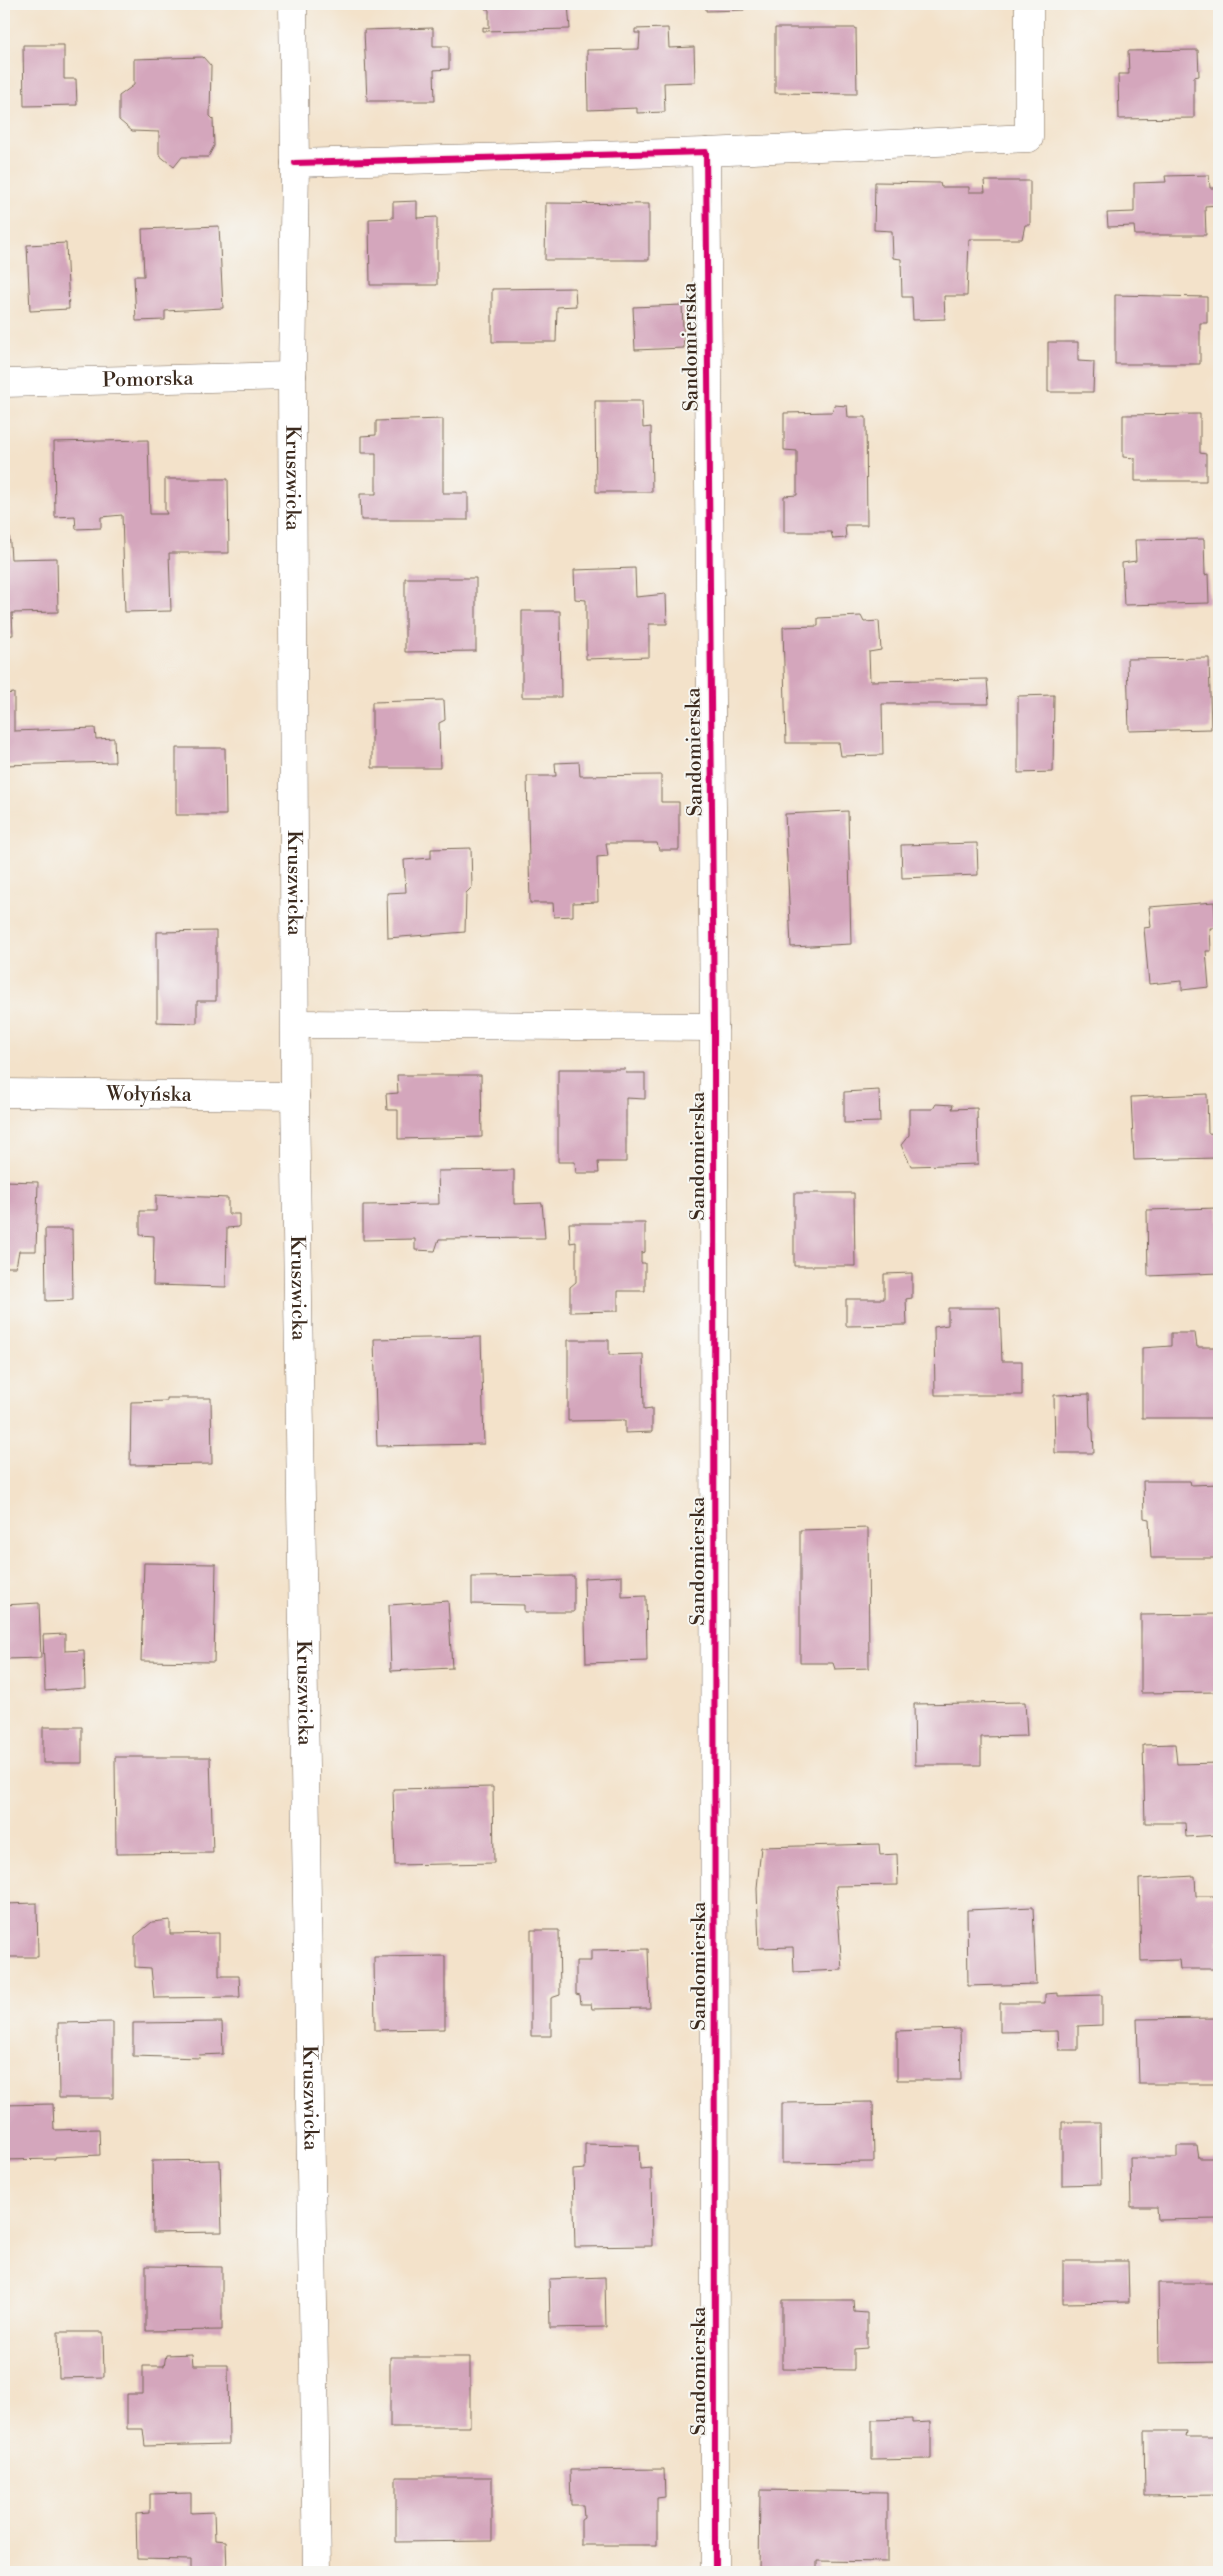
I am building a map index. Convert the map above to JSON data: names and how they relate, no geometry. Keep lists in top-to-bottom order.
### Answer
{
  "streets": {
    "street": [
      "Sandomierska",
      "Pomorska",
      "Kruszwicka",
      "Wołyńska"
    ]
  },
  "crossings": [
    ["Pomorska", "Kruszwicka"],
    ["Kruszwicka", "Wołyńska"]
  ]
}
